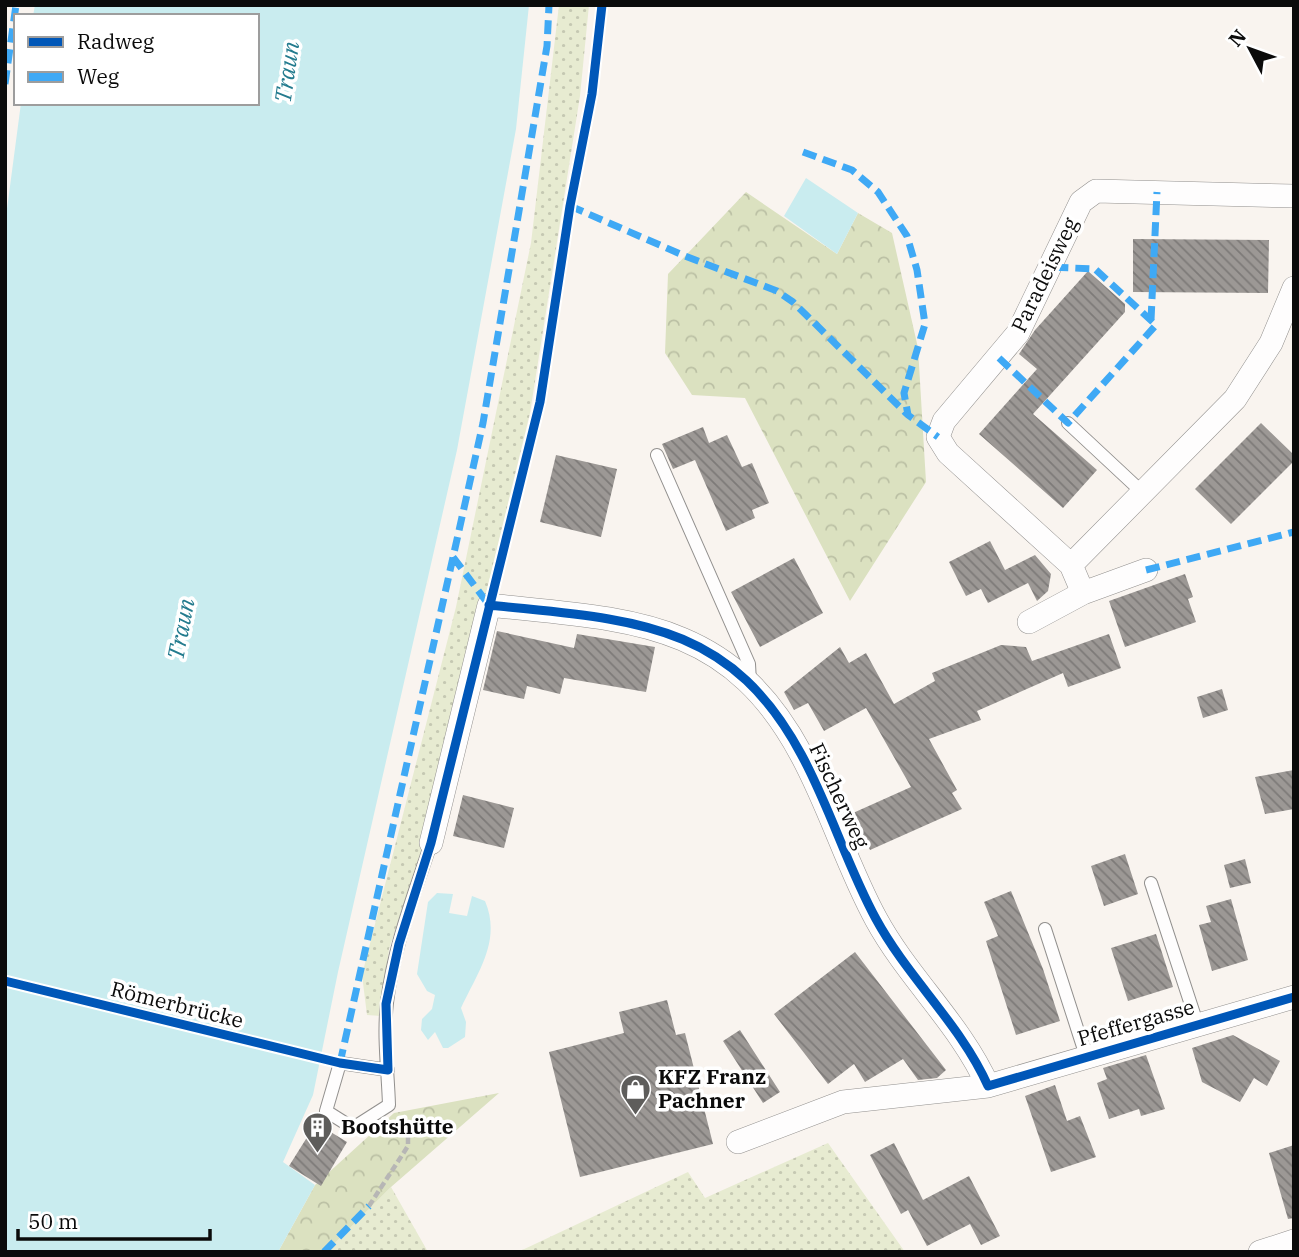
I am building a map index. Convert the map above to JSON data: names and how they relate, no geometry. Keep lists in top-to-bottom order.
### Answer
{
  "streets": {
    "street": ["Paradeisweg", "Fischerweg", "Pfeffergasse"],
    "cycle path": ["Römerbrücke"]
  },
  "crossings": [
    ["Fischerweg", "Pfeffergasse"]
  ],
  "water": ["Traun"],
  "places": {
    "shop": ["KFZ Franz Pachner"],
    "building": ["Bootshütte"]
  },
  "legend": ["Radweg", "Weg"],
  "scale_bar": "50 m",
  "north": "top left"
}
